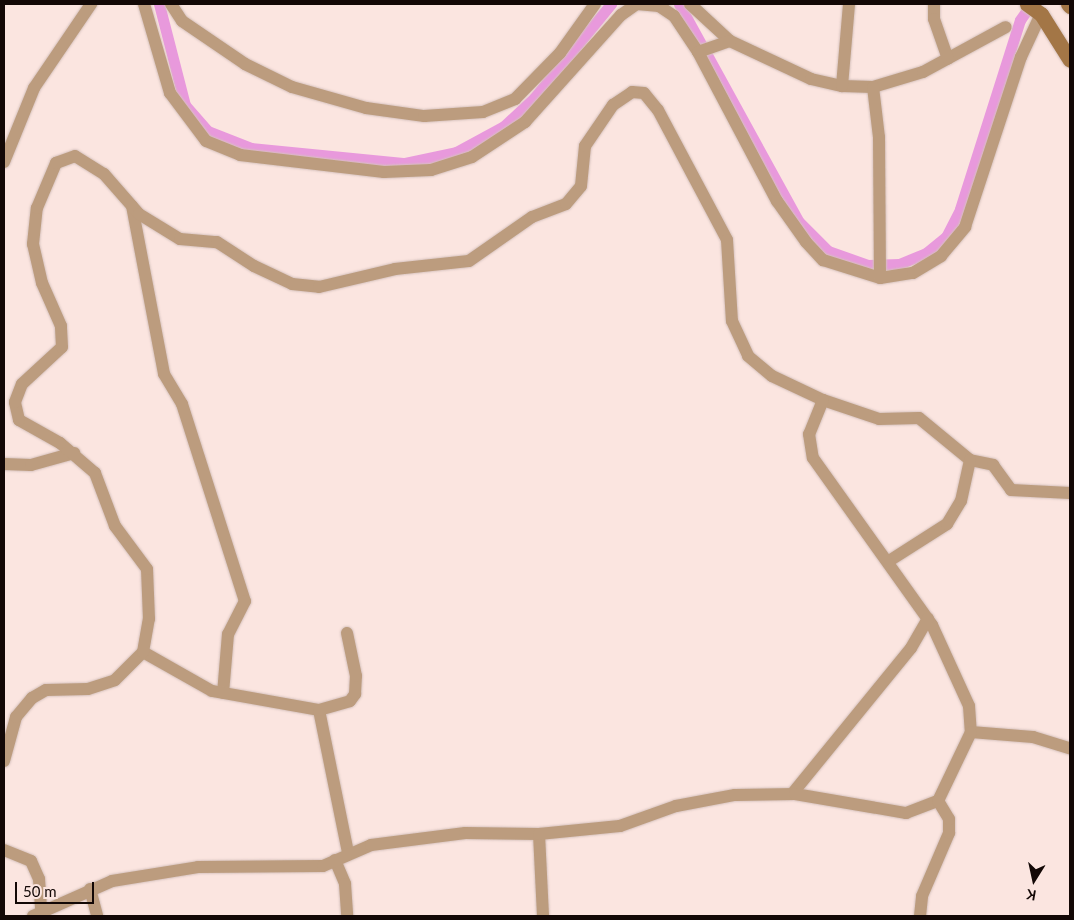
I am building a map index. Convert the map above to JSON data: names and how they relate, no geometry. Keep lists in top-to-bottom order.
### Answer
{
  "scale_bar": "50 m",
  "north": "bottom"
}
